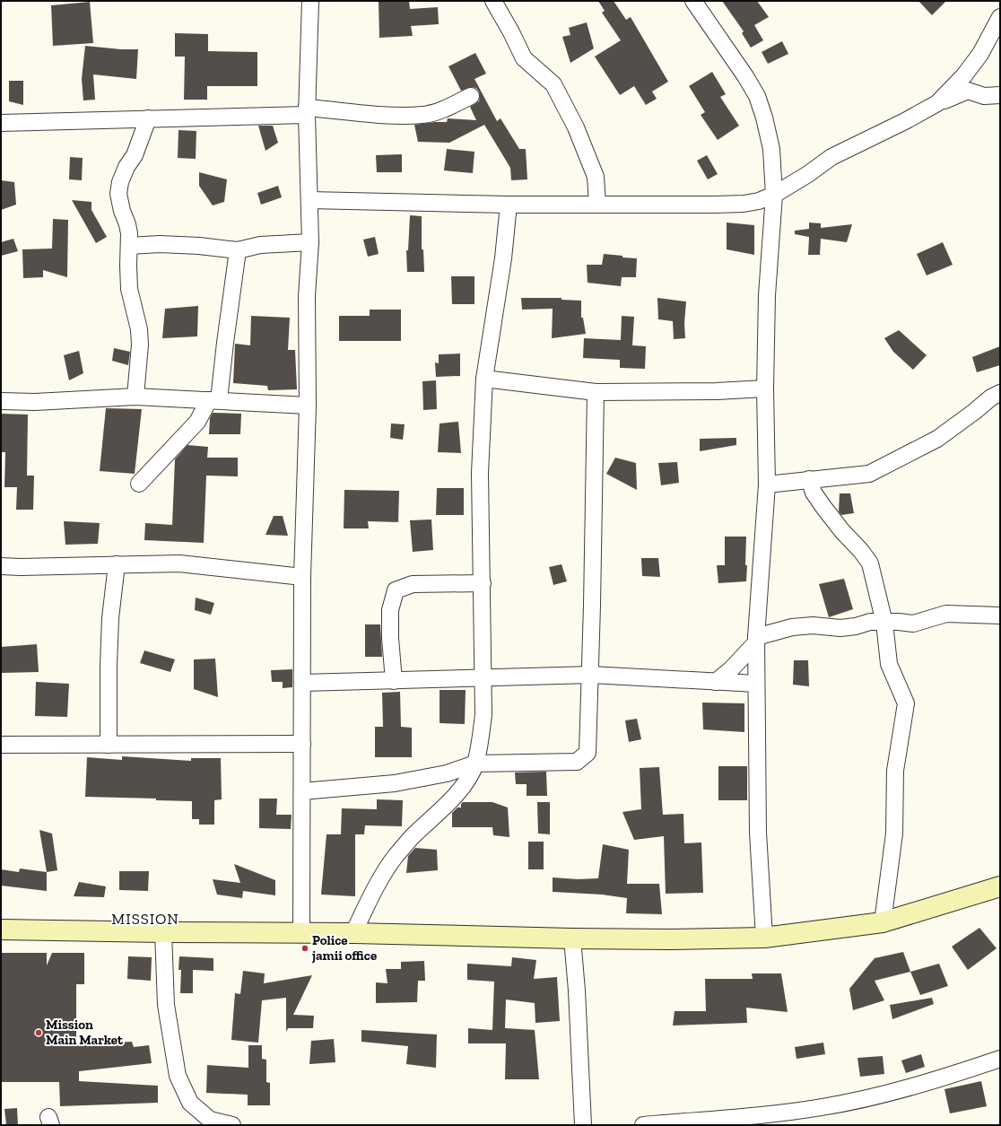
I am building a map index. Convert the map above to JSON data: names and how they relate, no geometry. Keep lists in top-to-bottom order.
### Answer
{
  "districts": ["MISSION"],
  "places": ["Police jamii office", "Mission Main Market"]
}
